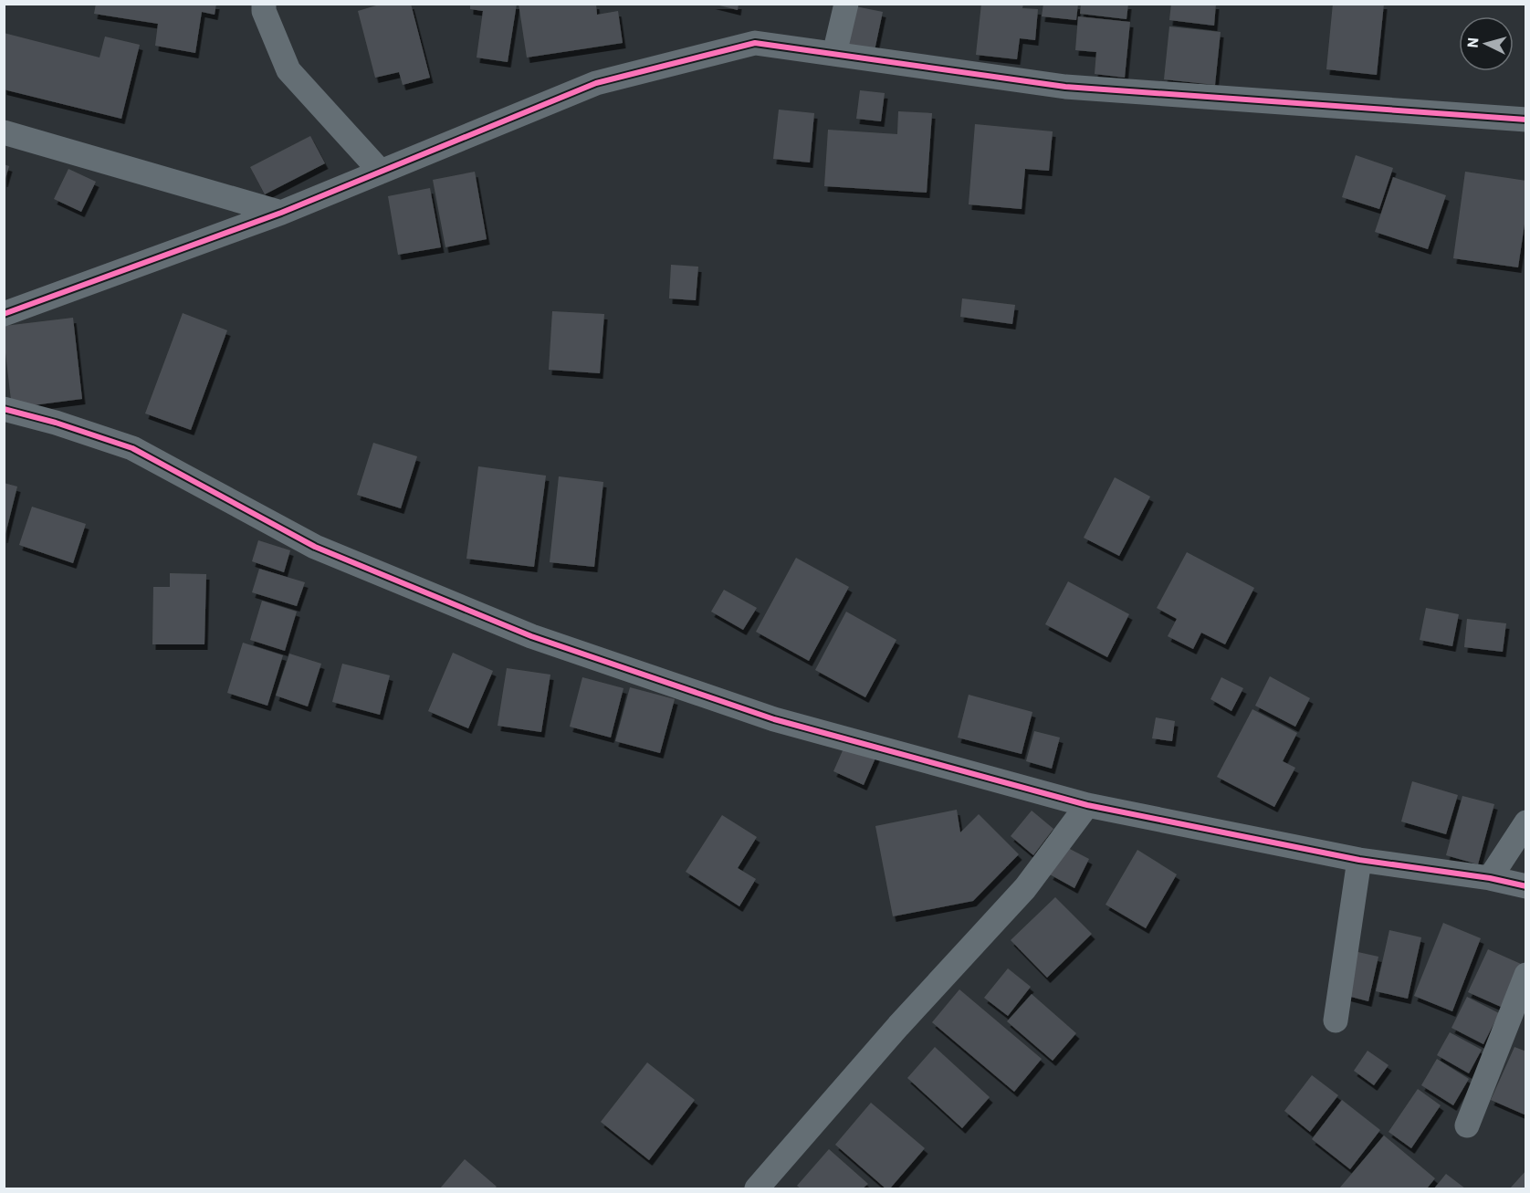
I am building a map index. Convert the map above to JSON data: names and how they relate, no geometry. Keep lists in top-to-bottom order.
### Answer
{
  "north": "left"
}
